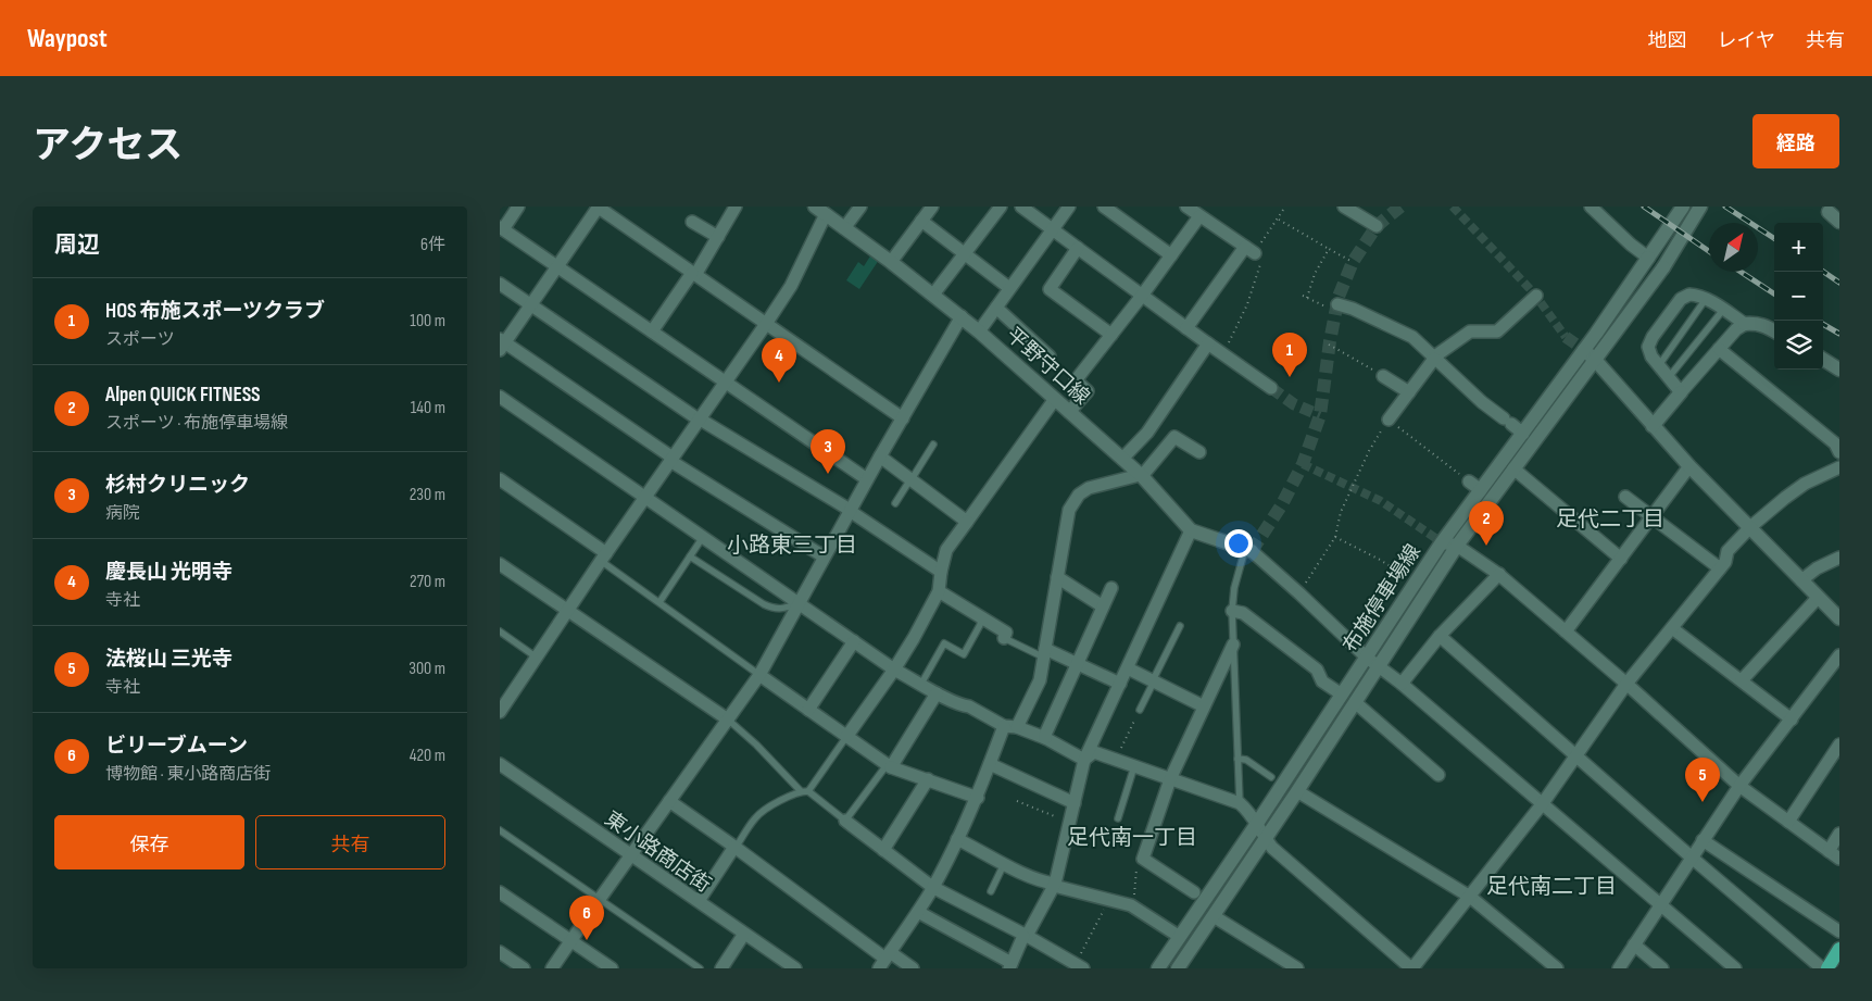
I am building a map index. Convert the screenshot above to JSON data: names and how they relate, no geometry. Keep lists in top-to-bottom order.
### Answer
{
  "streets": {
    "main road": ["平野守口線", "布施停車場線"],
    "street": ["東小路商店街"]
  },
  "districts": [
    "足代二丁目",
    "小路東三丁目",
    "足代南一丁目",
    "足代南二丁目"
  ],
  "north": "top right",
  "page": {
    "header": "Waypost",
    "nav": ["地図", "レイヤ", "共有"],
    "title": "アクセス",
    "buttons": [
      "経路",
      ["保存", "共有"]
    ],
    "heading": ["周辺", "6件"],
    "map_buttons": ["+", "−"],
    "list": [
      {
        "mark": "1",
        "name": "HOS 布施スポーツクラブ",
        "note": "スポーツ",
        "value": "100 m"
      },
      {
        "mark": "2",
        "name": "Alpen QUICK FITNESS",
        "note": "スポーツ · 布施停車場線",
        "value": "140 m"
      },
      {
        "mark": "3",
        "name": "杉村クリニック",
        "note": "病院",
        "value": "230 m"
      },
      {
        "mark": "4",
        "name": "慶長山 光明寺",
        "note": "寺社",
        "value": "270 m"
      },
      {
        "mark": "5",
        "name": "法桜山 三光寺",
        "note": "寺社",
        "value": "300 m"
      },
      {
        "mark": "6",
        "name": "ビリーブムーン",
        "note": "博物館 · 東小路商店街",
        "value": "420 m"
      }
    ],
    "pins": [
      "1",
      "4",
      "3",
      "2",
      "5",
      "6"
    ]
  }
}
